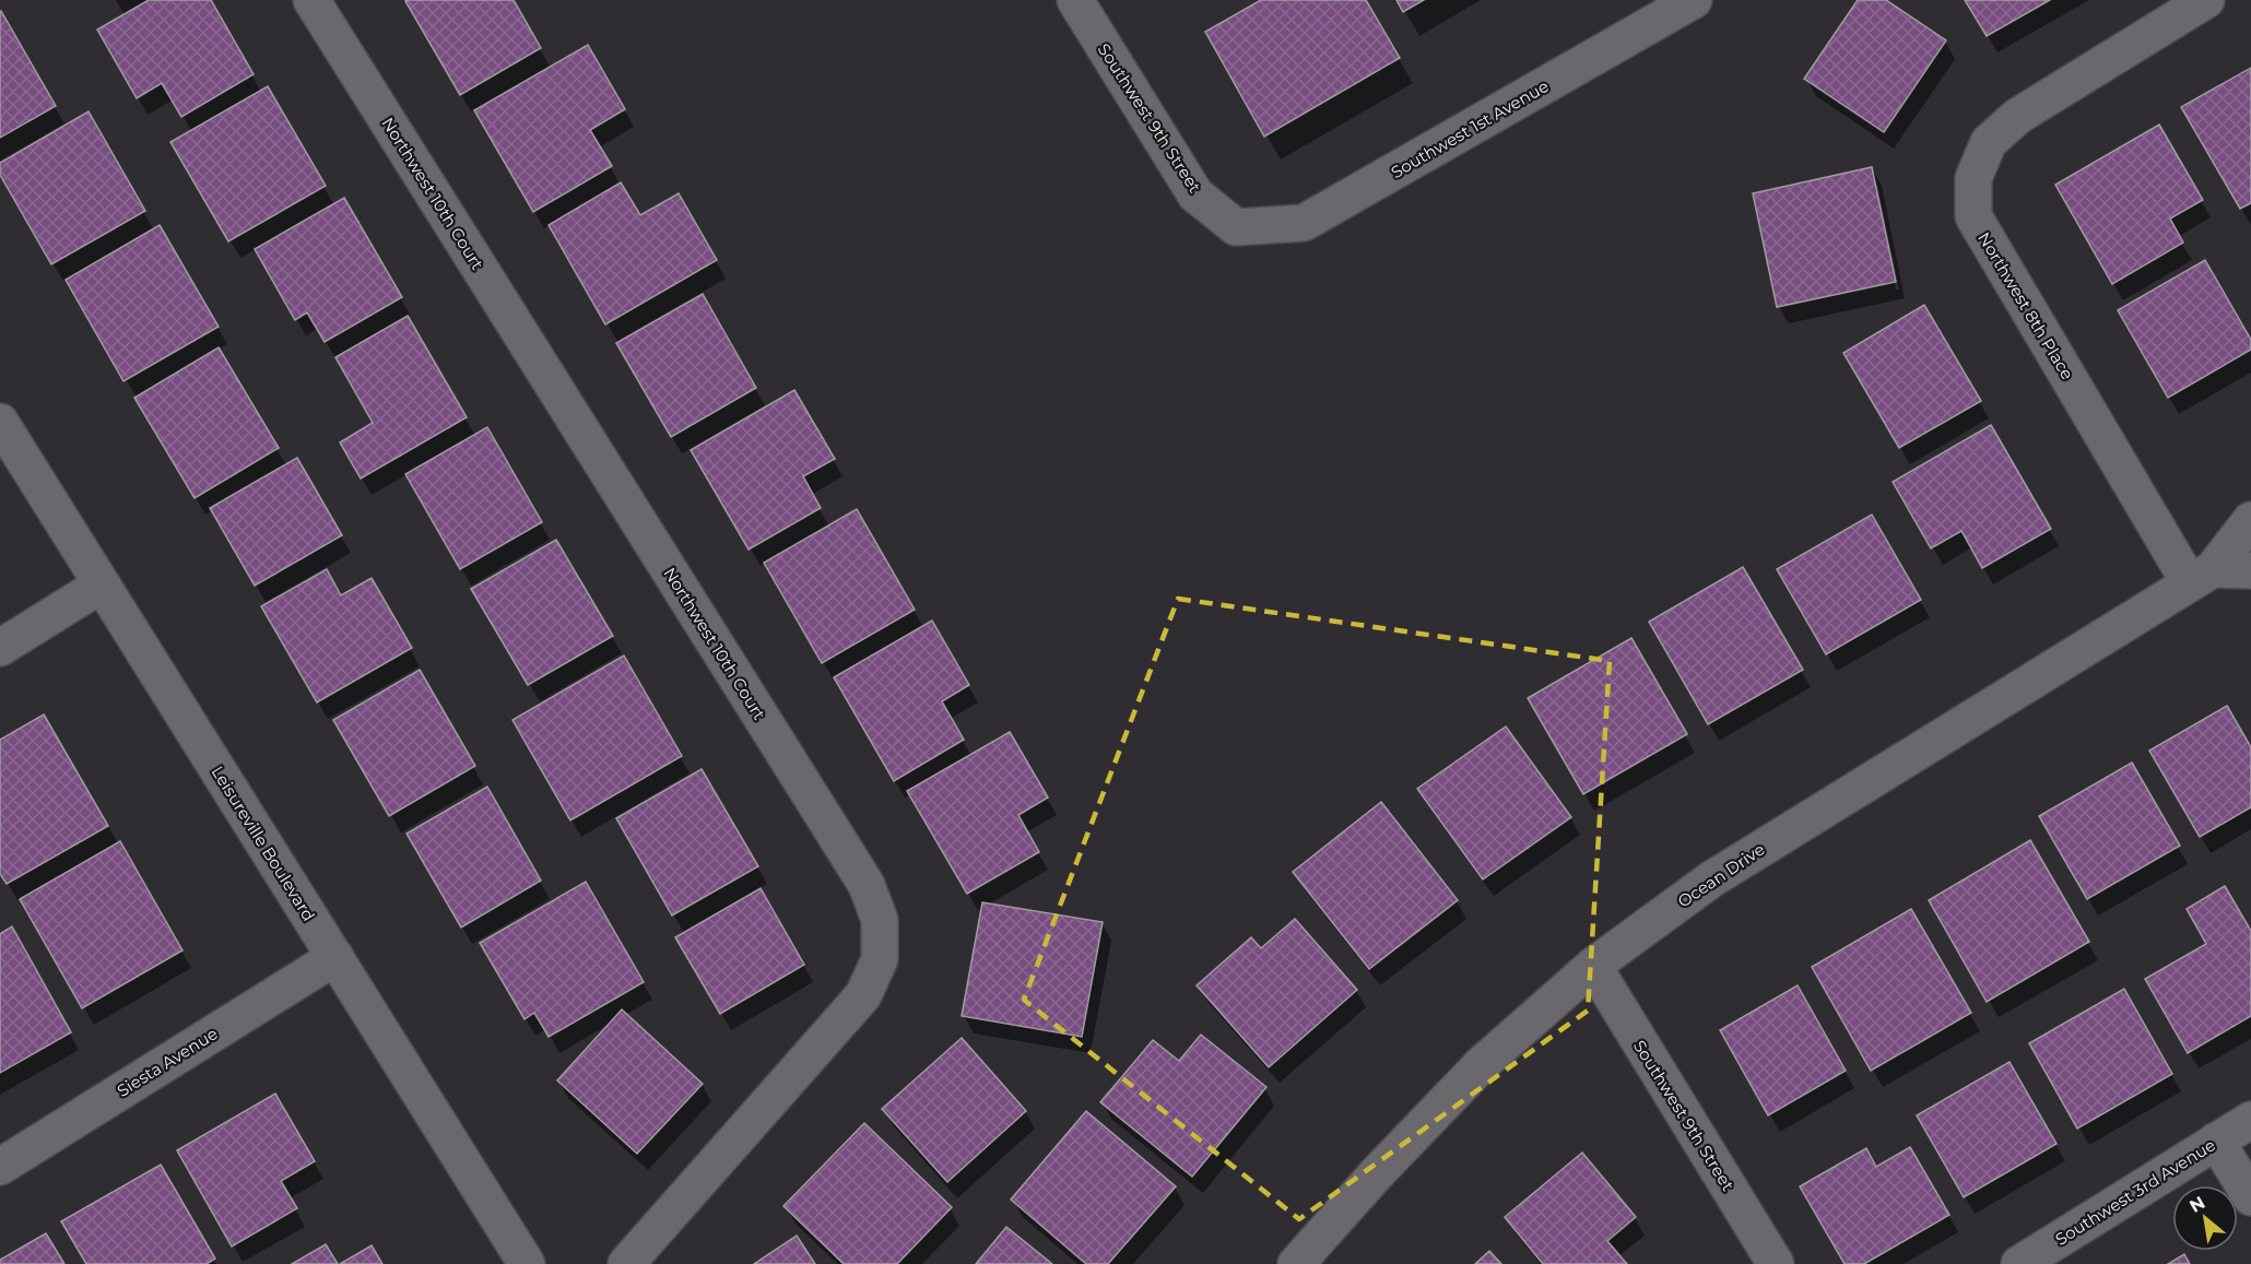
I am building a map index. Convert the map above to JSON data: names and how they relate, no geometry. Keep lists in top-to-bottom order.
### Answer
{
  "streets": {
    "street": [
      "Southwest 9th Street",
      "Southwest 1st Avenue",
      "Northwest 10th Court",
      "Northwest 8th Place",
      "Leisureville Boulevard",
      "Ocean Drive",
      "Siesta Avenue",
      "Southwest 3rd Avenue"
    ]
  },
  "crossings": [
    ["Southwest 9th Street", "Southwest 1st Avenue"],
    ["Southwest 9th Street", "Ocean Drive"],
    ["Northwest 8th Place", "Ocean Drive"],
    ["Leisureville Boulevard", "Siesta Avenue"]
  ],
  "north": "top left"
}
